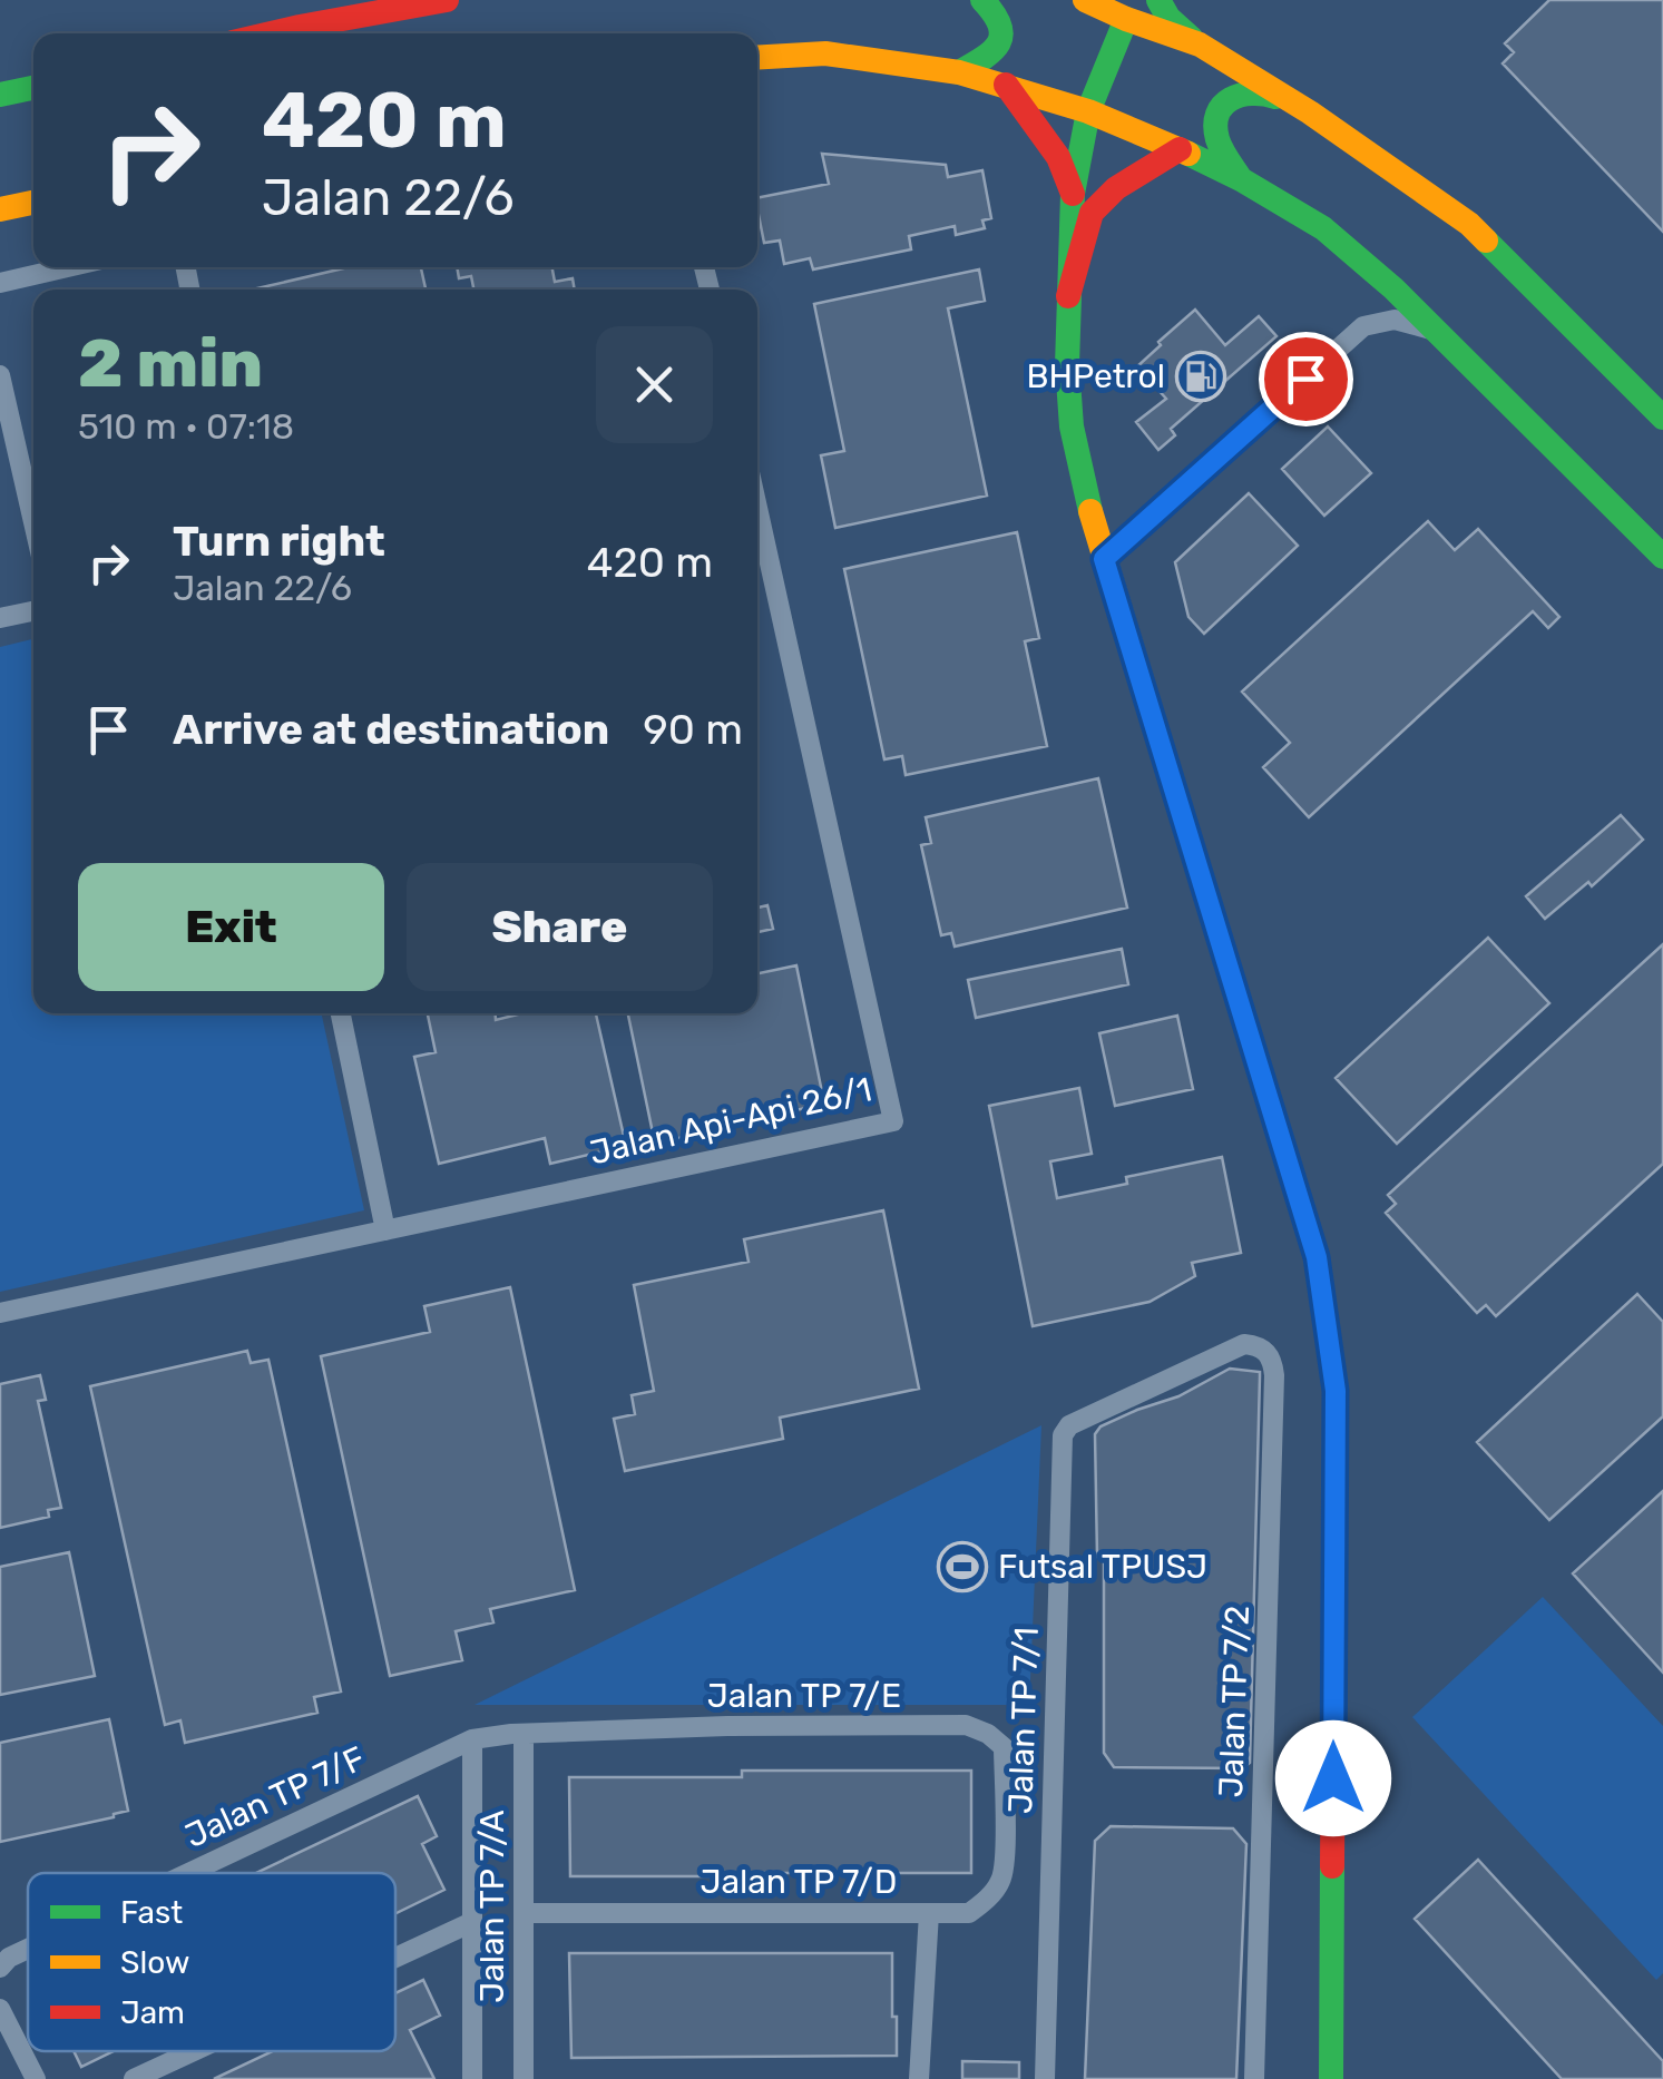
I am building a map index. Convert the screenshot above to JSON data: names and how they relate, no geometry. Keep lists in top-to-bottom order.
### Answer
{
  "streets": {
    "street": [
      "Jalan Api-Api 26/1",
      "Jalan TP 7/E",
      "Jalan TP 7/2",
      "Jalan TP 7/1",
      "Jalan TP 7/F",
      "Jalan TP 7/D",
      "Jalan TP 7/A"
    ]
  },
  "crossings": [
    ["Jalan TP 7/E", "Jalan TP 7/F"],
    ["Jalan TP 7/E", "Jalan TP 7/D"],
    ["Jalan TP 7/E", "Jalan TP 7/A"],
    ["Jalan TP 7/2", "Jalan TP 7/1"],
    ["Jalan TP 7/F", "Jalan TP 7/A"],
    ["Jalan TP 7/D", "Jalan TP 7/A"]
  ],
  "places": {
    "fuel station": ["BHPetrol"],
    "sports": ["Futsal TPUSJ"]
  },
  "legend": ["Fast", "Slow", "Jam"],
  "page": {
    "turn": ["420 m", "Jalan 22/6"],
    "heading": ["2 min", "510 m · 07:18"],
    "list": [
      {
        "name": "Turn right",
        "note": "Jalan 22/6",
        "value": "420 m"
      },
      {
        "name": "Arrive at destination",
        "value": "90 m"
      }
    ],
    "buttons": ["Exit", "Share"]
  }
}
